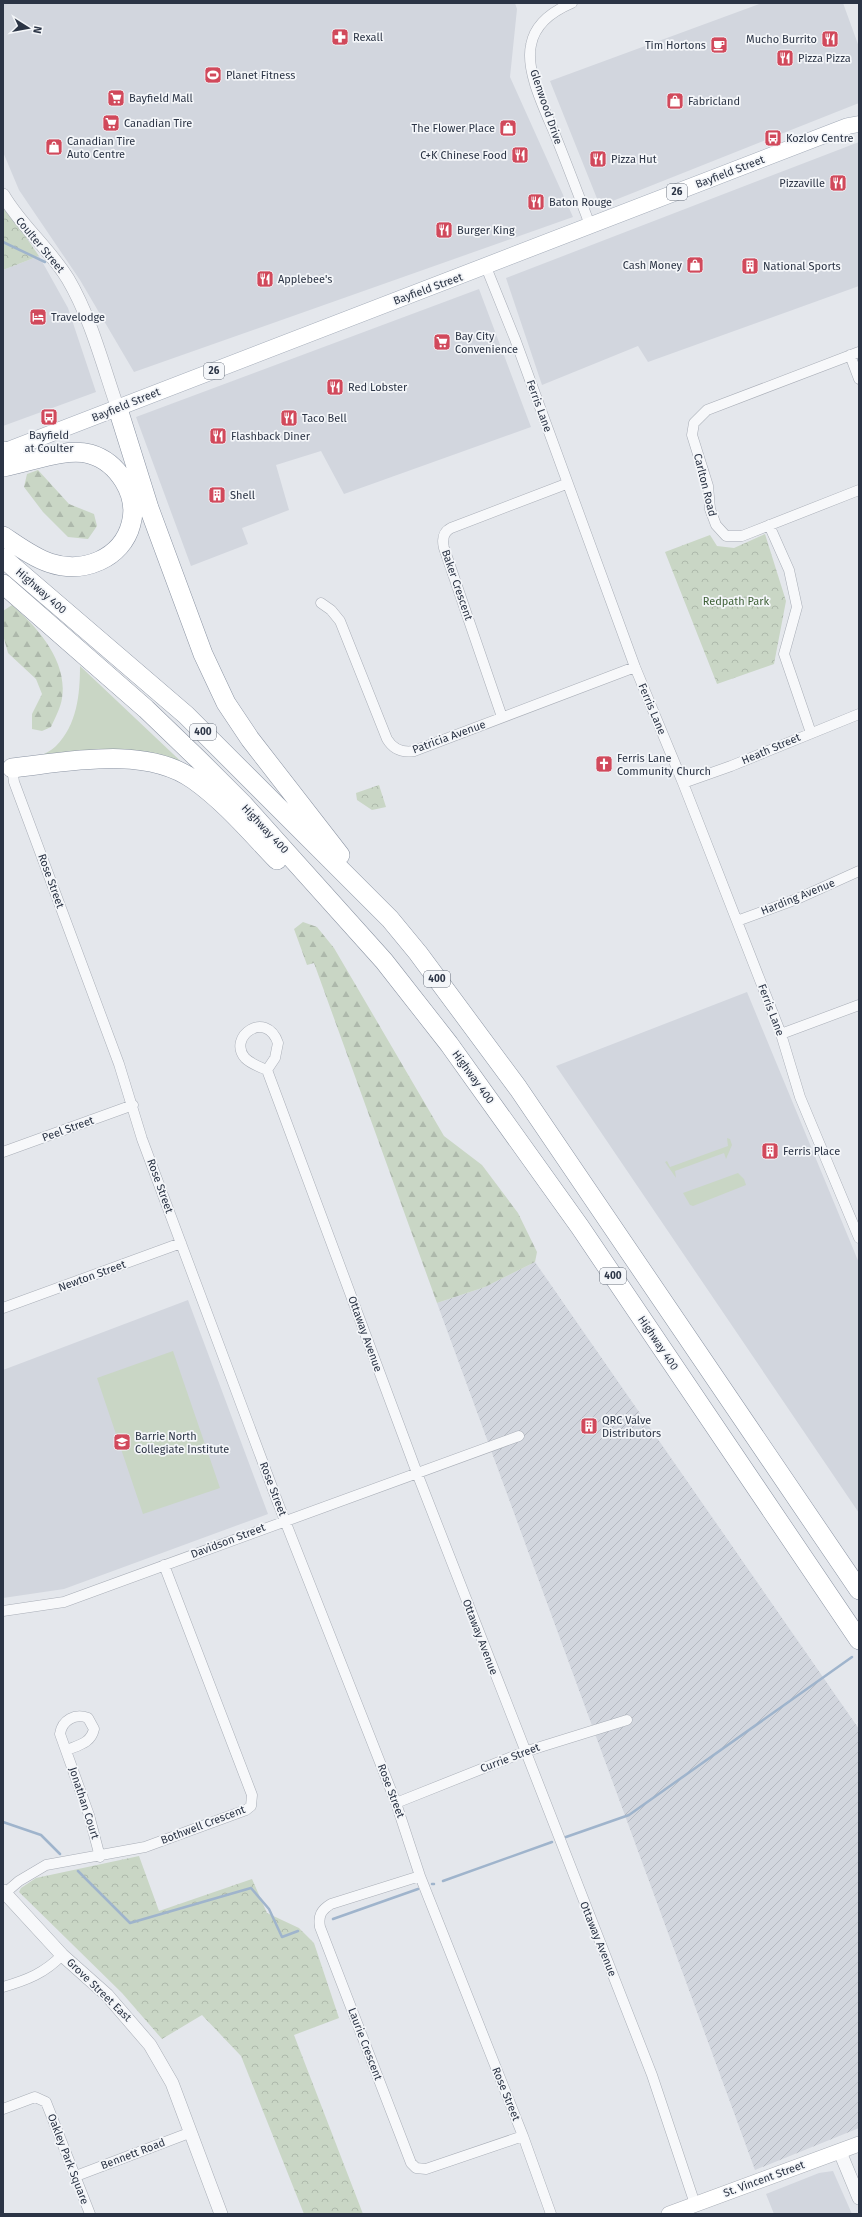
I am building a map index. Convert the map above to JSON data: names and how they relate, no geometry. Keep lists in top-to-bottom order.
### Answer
{
  "streets": {
    "highway": ["Highway 400", "400"],
    "main road": ["Bayfield Street", "26", "St. Vincent Street"],
    "street": [
      "Glenwood Drive",
      "Coulter Street",
      "Ferris Lane",
      "Carlton Road",
      "Baker Crescent",
      "Patricia Avenue",
      "Heath Street",
      "Rose Street",
      "Harding Avenue",
      "Peel Street",
      "Newton Street",
      "Ottaway Avenue",
      "Davidson Street",
      "Currie Street",
      "Jonathan Court",
      "Bothwell Crescent",
      "Grove Street East",
      "Laurie Crescent",
      "Bennett Road",
      "Oakley Park Square"
    ]
  },
  "crossings": [
    ["Glenwood Drive", "Bayfield Street"],
    ["Bayfield Street", "Coulter Street"],
    ["Bayfield Street", "Ferris Lane"],
    ["Ferris Lane", "Baker Crescent"],
    ["Ferris Lane", "Patricia Avenue"],
    ["Ferris Lane", "Heath Street"],
    ["Ferris Lane", "Harding Avenue"],
    ["Baker Crescent", "Patricia Avenue"],
    ["Rose Street", "Peel Street"],
    ["Rose Street", "Newton Street"],
    ["Rose Street", "Davidson Street"],
    ["Rose Street", "Currie Street"],
    ["Rose Street", "Laurie Crescent"],
    ["Ottaway Avenue", "Davidson Street"],
    ["Ottaway Avenue", "Currie Street"],
    ["Ottaway Avenue", "St. Vincent Street"],
    ["Davidson Street", "Bothwell Crescent"],
    ["Jonathan Court", "Bothwell Crescent"],
    ["Bothwell Crescent", "Grove Street East"],
    ["Grove Street East", "Bennett Road"],
    ["Bennett Road", "Oakley Park Square"]
  ],
  "parks": ["Redpath Park"],
  "places": {
    "pharmacy": ["Rexall"],
    "restaurant": [
      "Mucho Burrito",
      "Pizza Pizza",
      "C+K Chinese Food",
      "Pizza Hut",
      "Pizzaville",
      "Baton Rouge",
      "Burger King",
      "Applebee's",
      "Red Lobster",
      "Taco Bell",
      "Flashback Diner"
    ],
    "cafe": ["Tim Hortons"],
    "sports": ["Planet Fitness"],
    "supermarket": ["Bayfield Mall", "Canadian Tire", "Bay City Convenience"],
    "shop": [
      "Fabricland",
      "The Flower Place",
      "Canadian Tire Auto Centre",
      "Cash Money"
    ],
    "bus stop": ["Kozlov Centre", "Bayfield at Coulter"],
    "building": [
      "National Sports",
      "Shell",
      "Ferris Place",
      "QRC Valve Distributors"
    ],
    "hotel": ["Travelodge"],
    "church": ["Ferris Lane Community Church"],
    "school or university": ["Barrie North Collegiate Institute"]
  },
  "north": "right"
}
